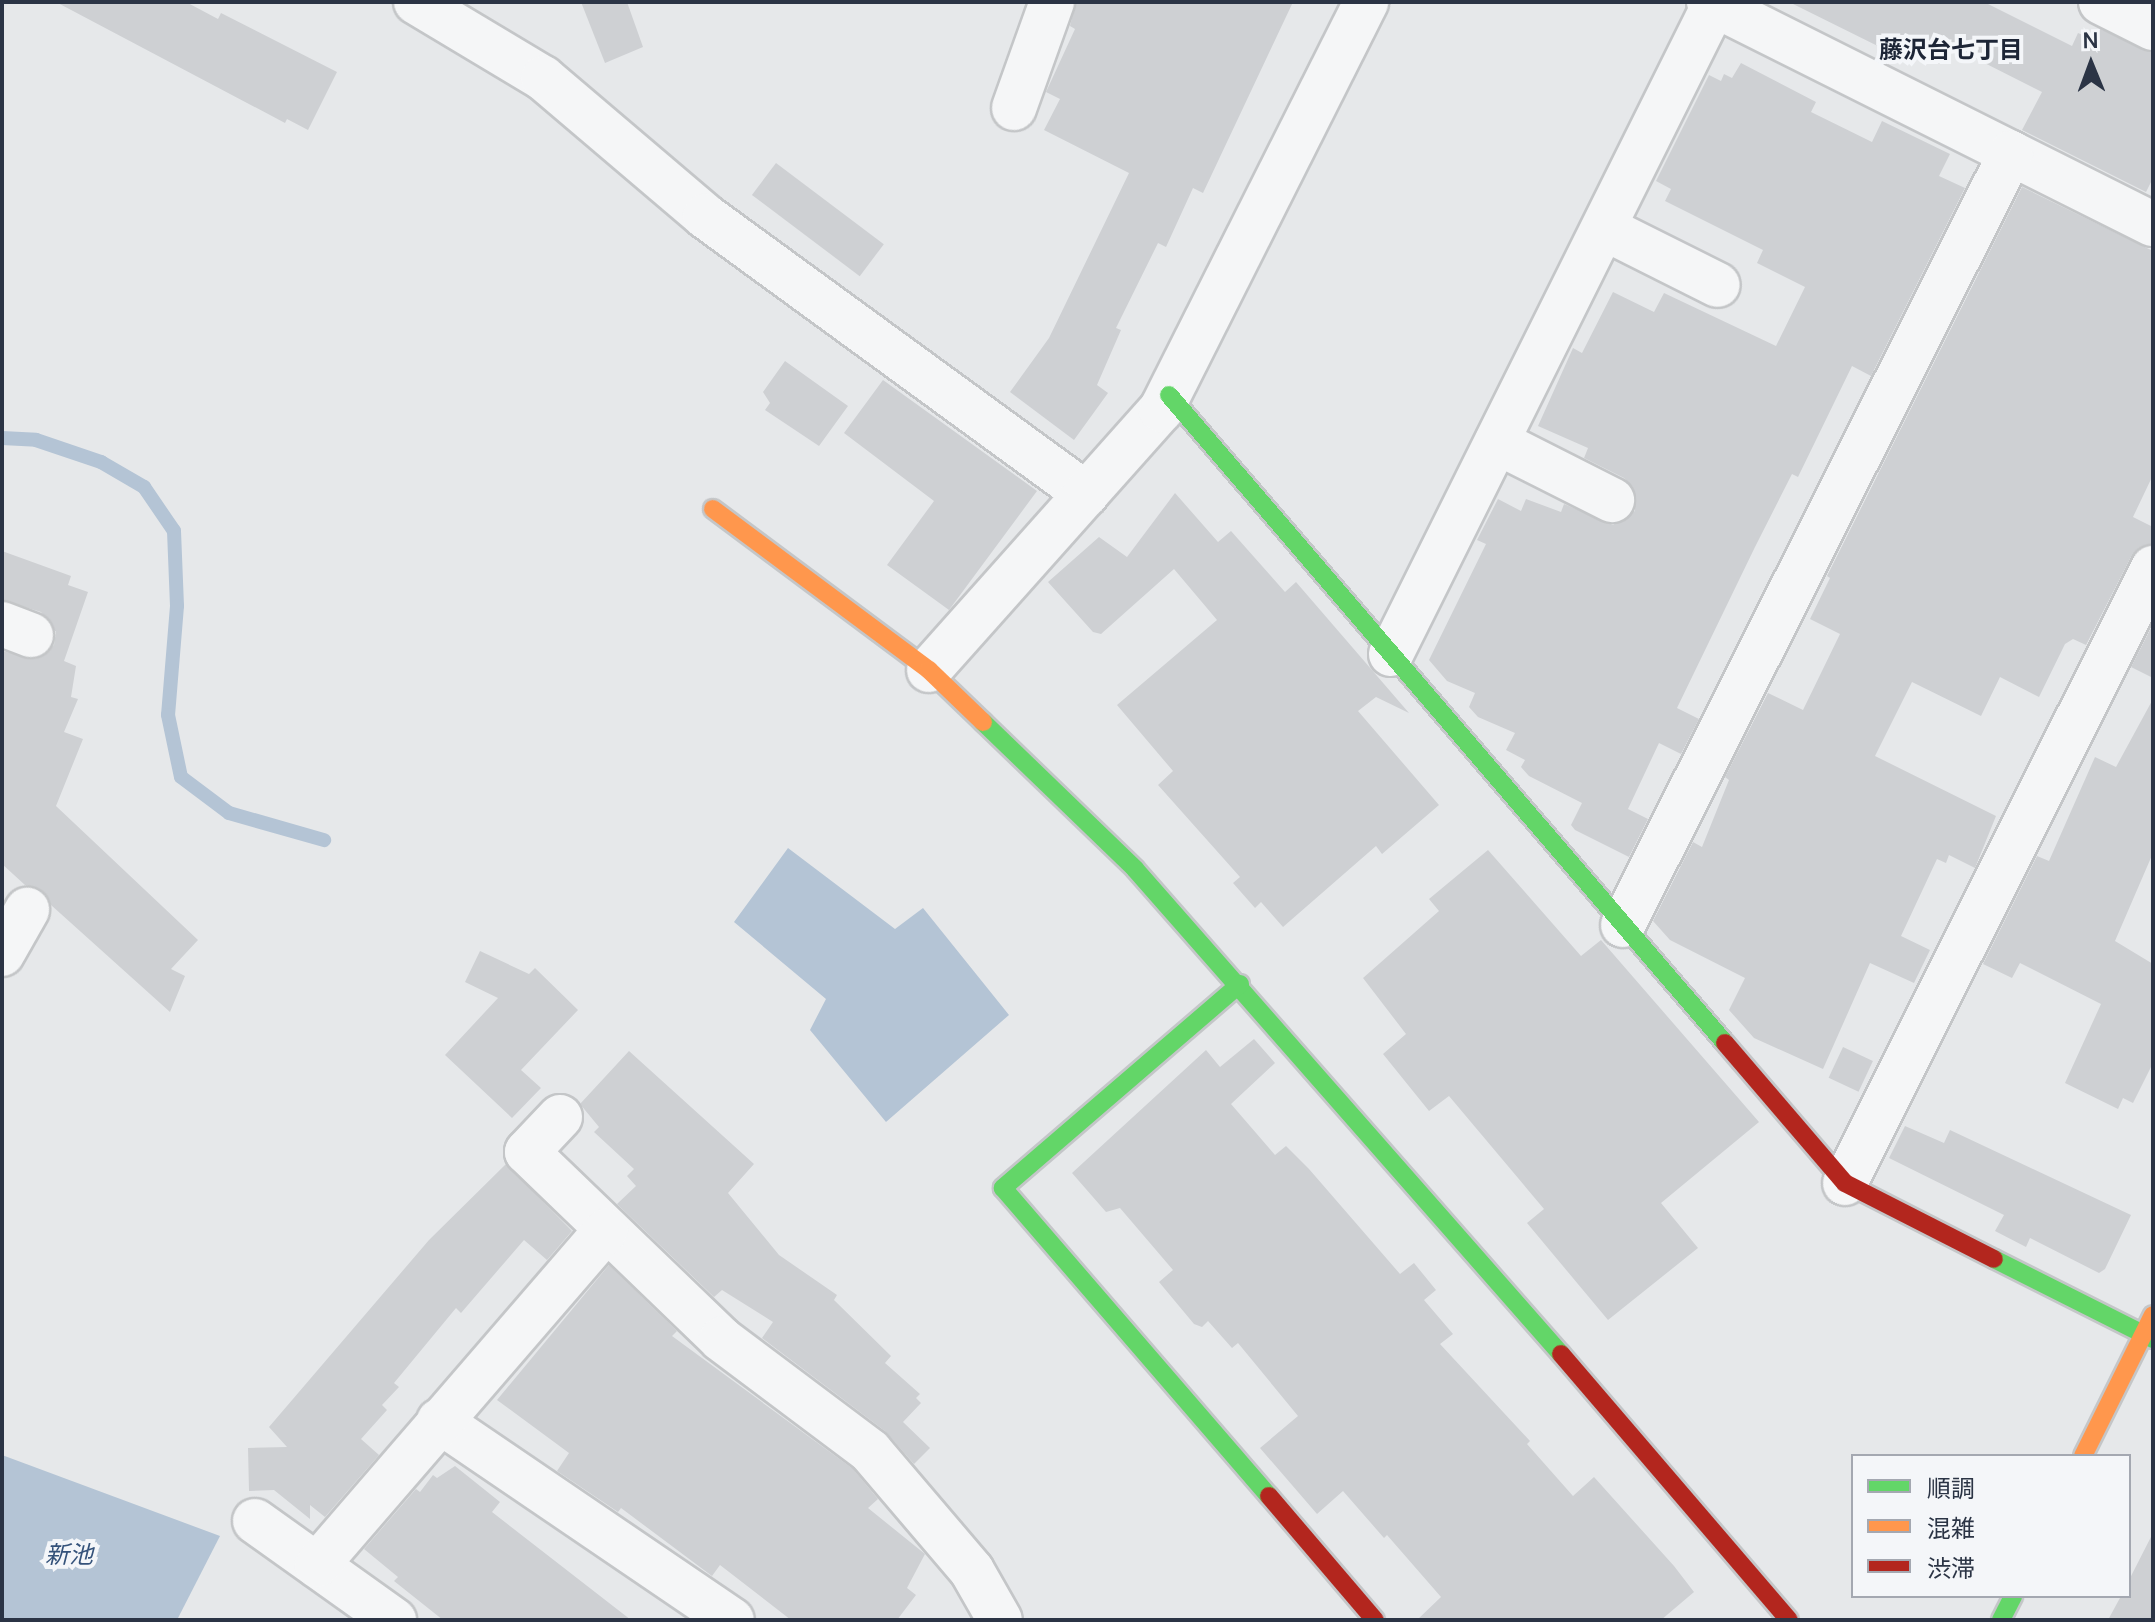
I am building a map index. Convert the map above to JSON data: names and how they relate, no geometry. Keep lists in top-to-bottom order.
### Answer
{
  "districts": ["藤沢台七丁目"],
  "water": ["新池"],
  "legend": ["順調", "混雑", "渋滞"],
  "north": "top"
}
